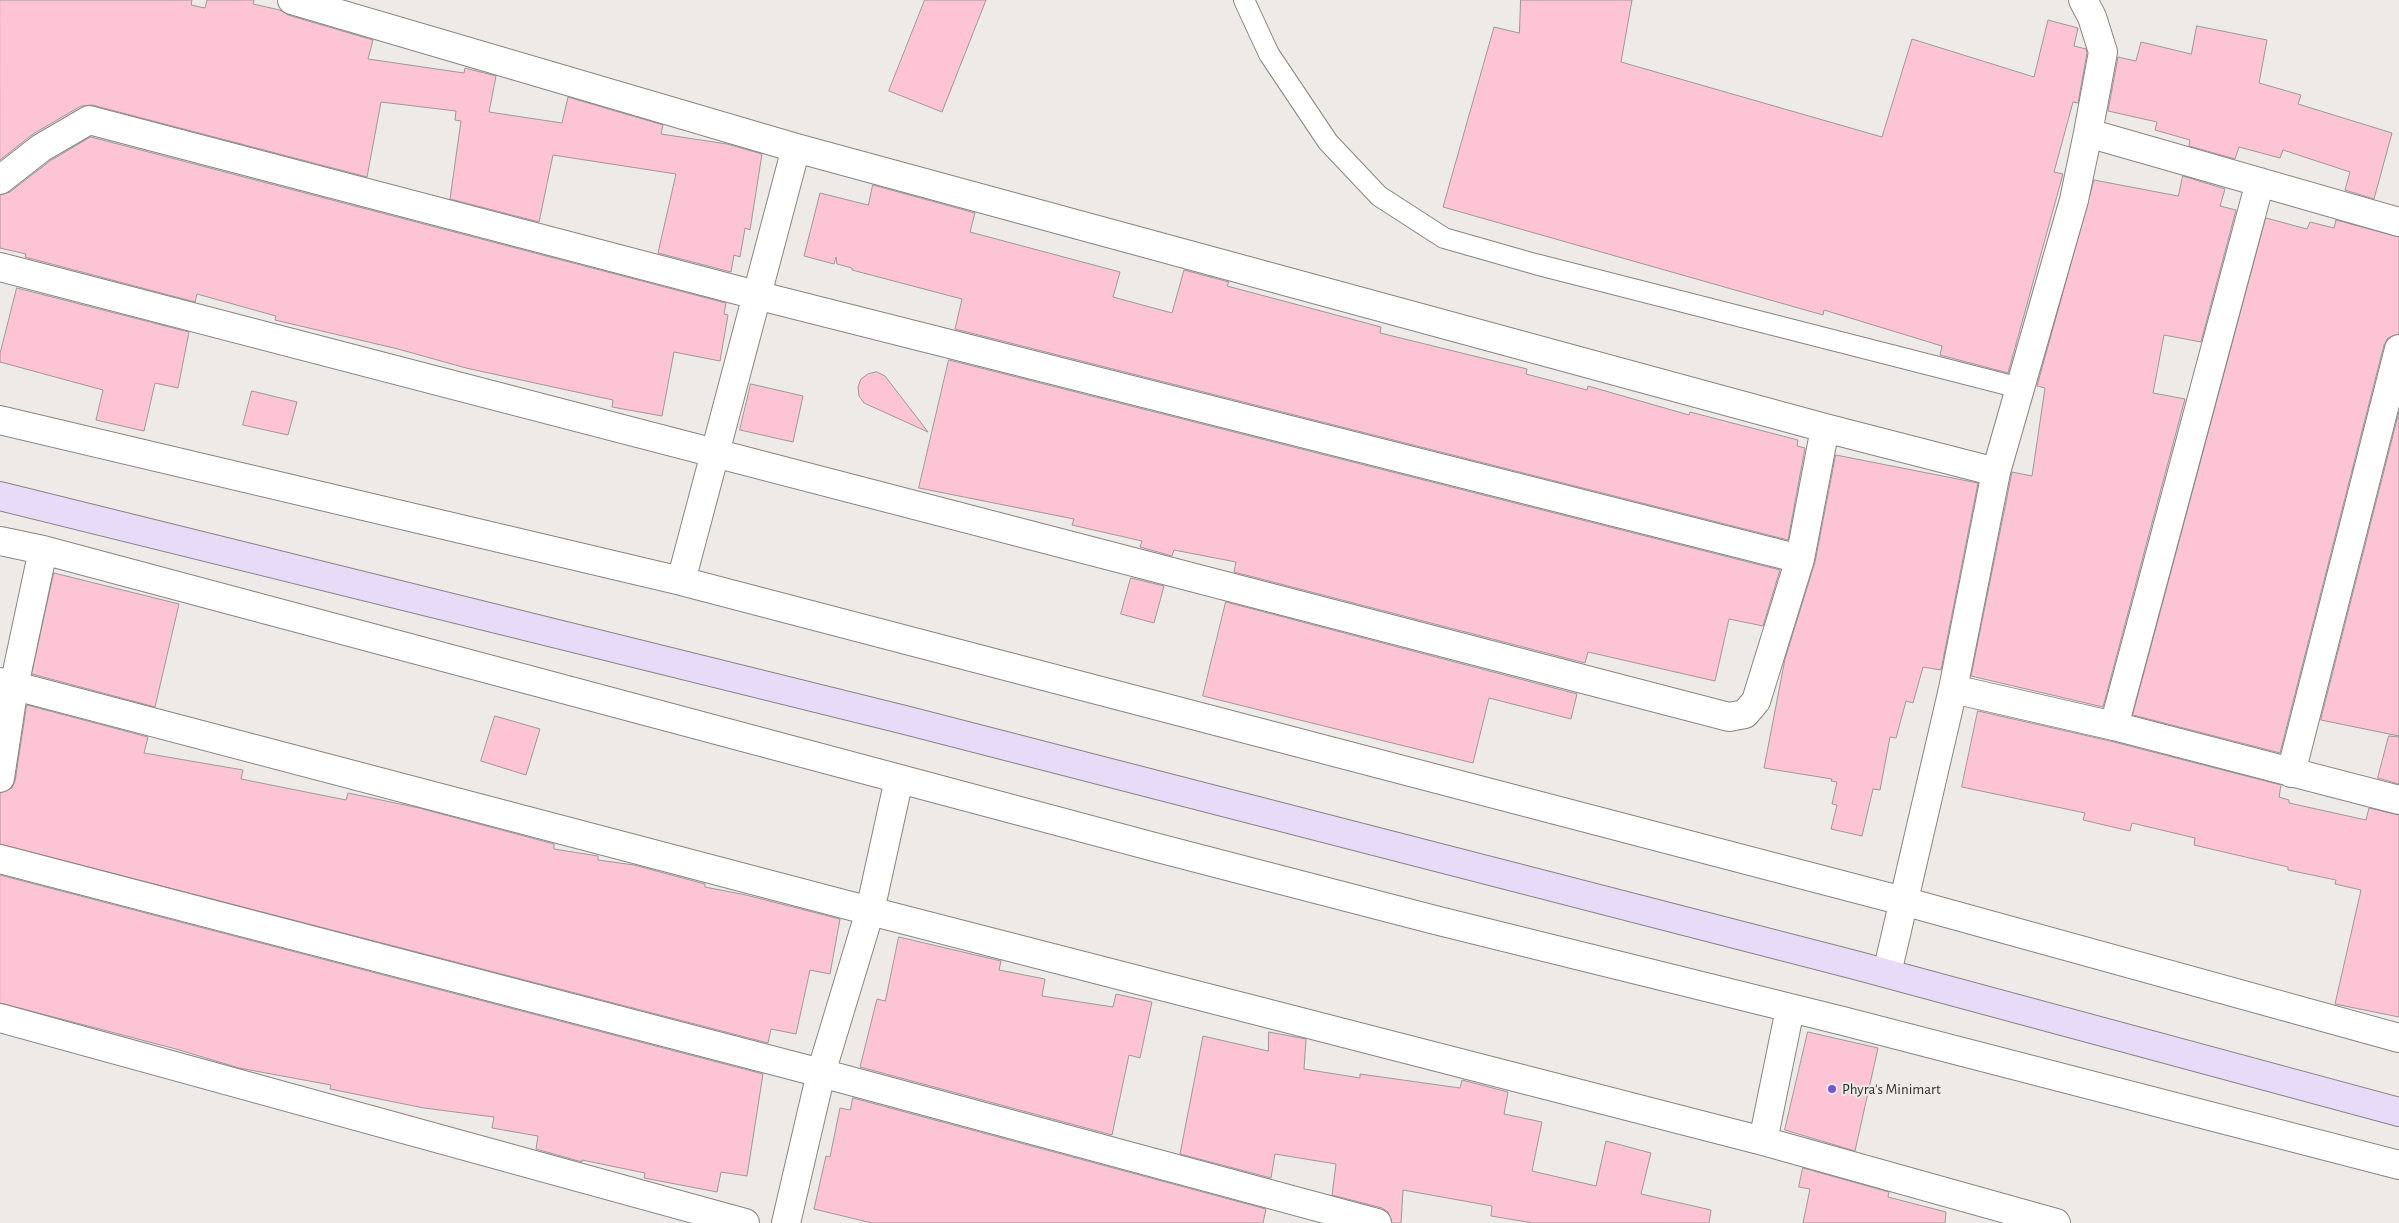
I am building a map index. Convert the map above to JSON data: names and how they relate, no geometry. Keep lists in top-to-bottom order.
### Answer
{
  "places": ["Phyra's Minimart"]
}
